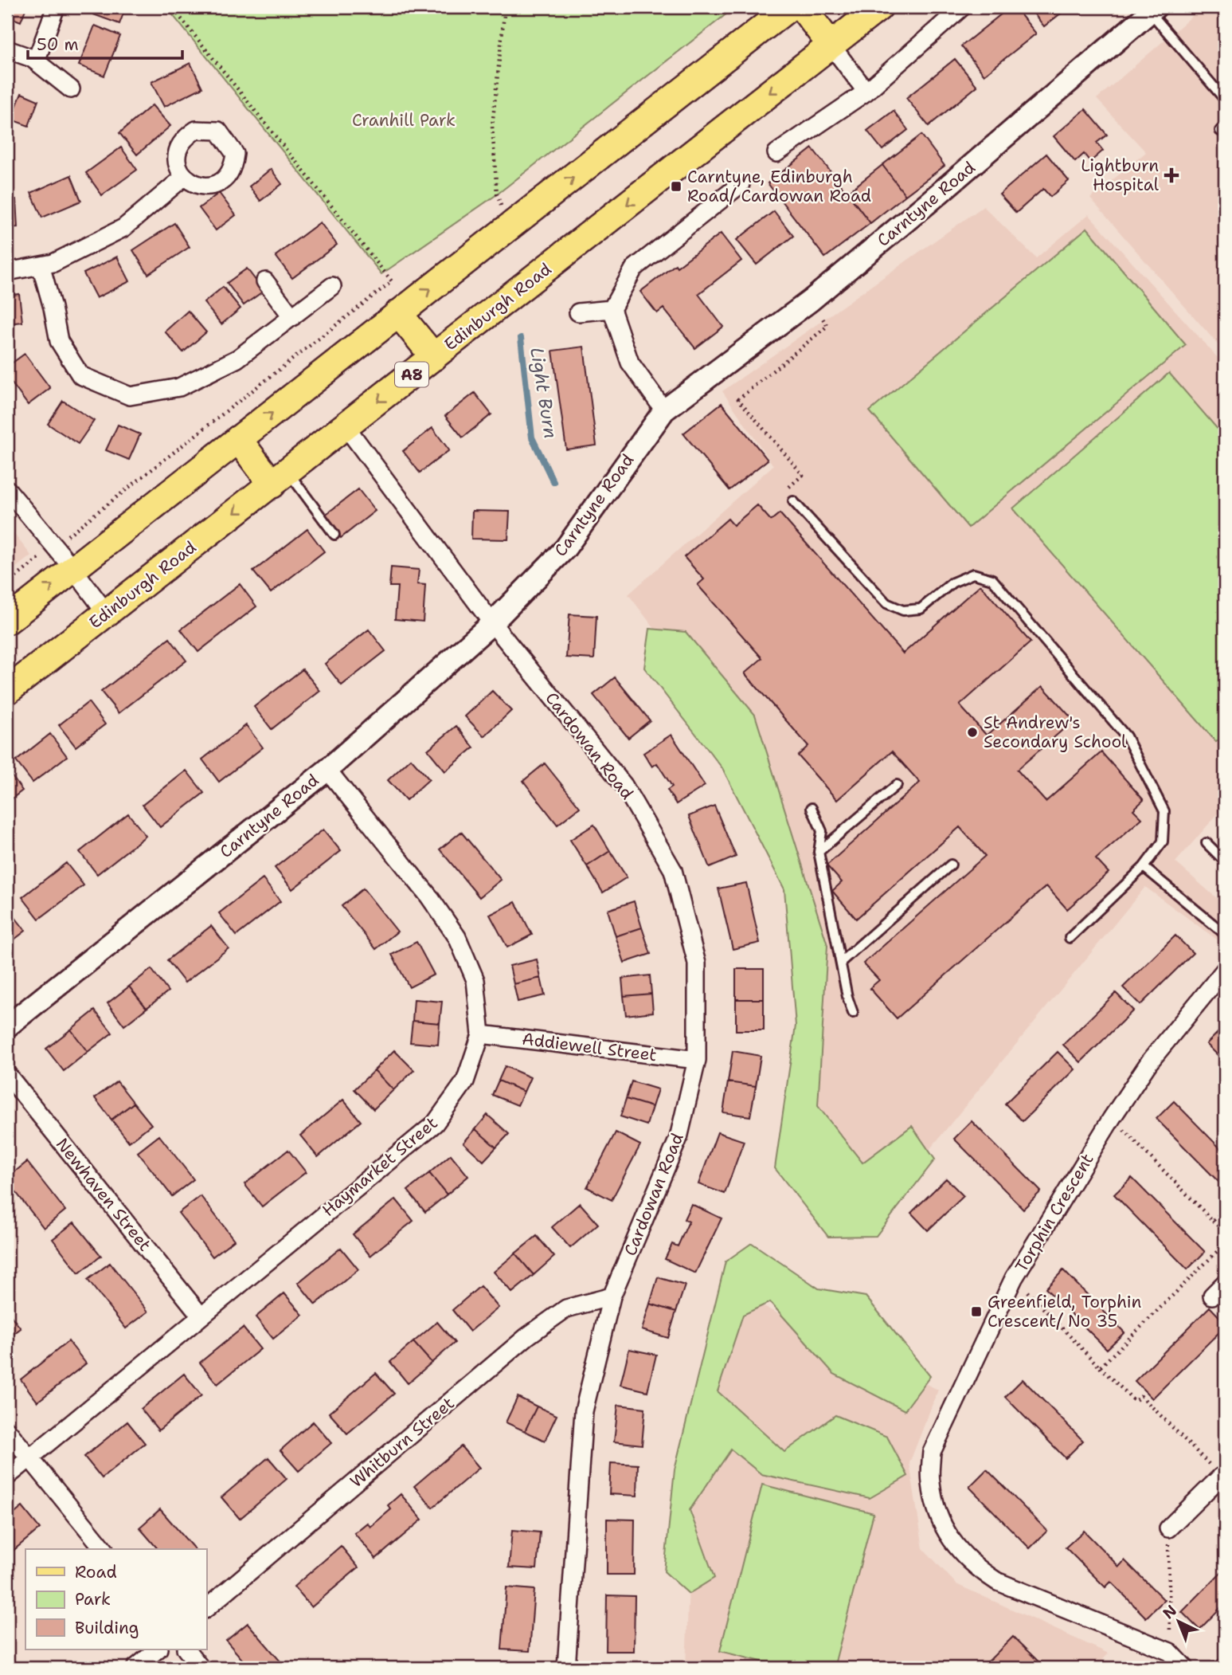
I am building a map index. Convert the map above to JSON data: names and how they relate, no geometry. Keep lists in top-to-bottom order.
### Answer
{
  "streets": {
    "main road": ["Edinburgh Road", "A8"],
    "street": [
      "Carntyne Road",
      "Cardowan Road",
      "Addiewell Street",
      "Haymarket Street",
      "Newhaven Street",
      "Torphin Crescent",
      "Whitburn Street"
    ]
  },
  "crossings": [
    ["Carntyne Road", "Cardowan Road"],
    ["Carntyne Road", "Haymarket Street"],
    ["Edinburgh Road", "Cardowan Road"],
    ["Cardowan Road", "Addiewell Street"],
    ["Cardowan Road", "Whitburn Street"],
    ["Addiewell Street", "Haymarket Street"],
    ["Haymarket Street", "Newhaven Street"]
  ],
  "water": ["Light Burn"],
  "parks": ["Cranhill Park"],
  "places": {
    "health": ["Lightburn Hospital"],
    "transit": ["Carntyne, Edinburgh Road/ Cardowan Road", "Greenfield, Torphin Crescent/ No 35"],
    "other": ["St Andrew's Secondary School"]
  },
  "legend": ["Road", "Park", "Building"],
  "scale_bar": "50 m",
  "north": "top left"
}
